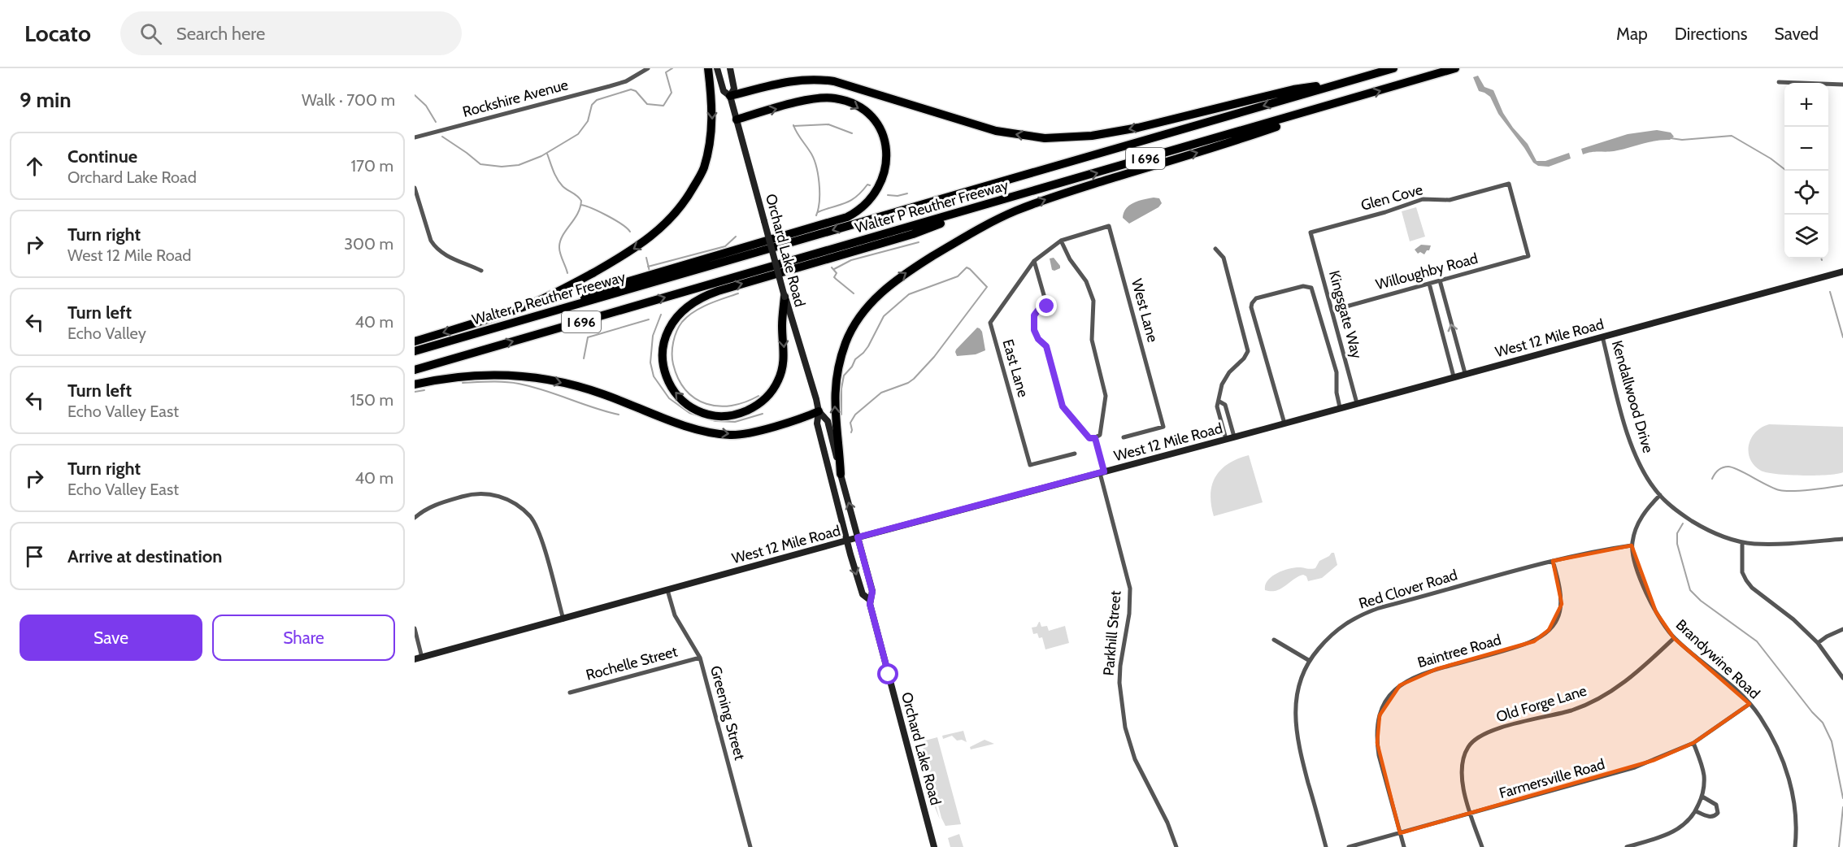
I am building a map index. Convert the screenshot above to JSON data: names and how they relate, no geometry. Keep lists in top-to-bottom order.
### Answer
{
  "streets": {
    "highway": ["I 696", "Walter P Reuther Freeway"],
    "main road": ["Orchard Lake Road", "West 12 Mile Road"],
    "street": [
      "Rockshire Avenue",
      "Glen Cove",
      "Willoughby Road",
      "West Lane",
      "Kingsgate Way",
      "East Lane",
      "Kendallwood Drive",
      "Red Clover Road",
      "Parkhill Street",
      "Baintree Road",
      "Brandywine Road",
      "Rochelle Street",
      "Old Forge Lane",
      "Greening Street",
      "Farmersville Road"
    ]
  },
  "crossings": [
    ["Glen Cove", "Willoughby Road"],
    ["Glen Cove", "Kingsgate Way"],
    ["Orchard Lake Road", "West 12 Mile Road"],
    ["Willoughby Road", "Kingsgate Way"],
    ["West Lane", "East Lane"],
    ["Kingsgate Way", "West 12 Mile Road"],
    ["West 12 Mile Road", "Kendallwood Drive"],
    ["West 12 Mile Road", "Parkhill Street"],
    ["West 12 Mile Road", "Greening Street"],
    ["Red Clover Road", "Baintree Road"],
    ["Red Clover Road", "Brandywine Road"],
    ["Baintree Road", "Farmersville Road"],
    ["Brandywine Road", "Old Forge Lane"],
    ["Brandywine Road", "Farmersville Road"],
    ["Rochelle Street", "Greening Street"],
    ["Old Forge Lane", "Farmersville Road"]
  ],
  "page": {
    "header": "Locato",
    "search": "Search here",
    "nav": ["Map", "Directions", "Saved"],
    "heading": ["9 min", "Walk · 700 m"],
    "map_buttons": ["+", "−"],
    "list": [
      ["Continue", "Orchard Lake Road", "170 m"],
      ["Turn right", "West 12 Mile Road", "300 m"],
      ["Turn left", "Echo Valley", "40 m"],
      ["Turn left", "Echo Valley East", "150 m"],
      ["Turn right", "Echo Valley East", "40 m"],
      "Arrive at destination"
    ],
    "buttons": ["Save", "Share"]
  }
}
